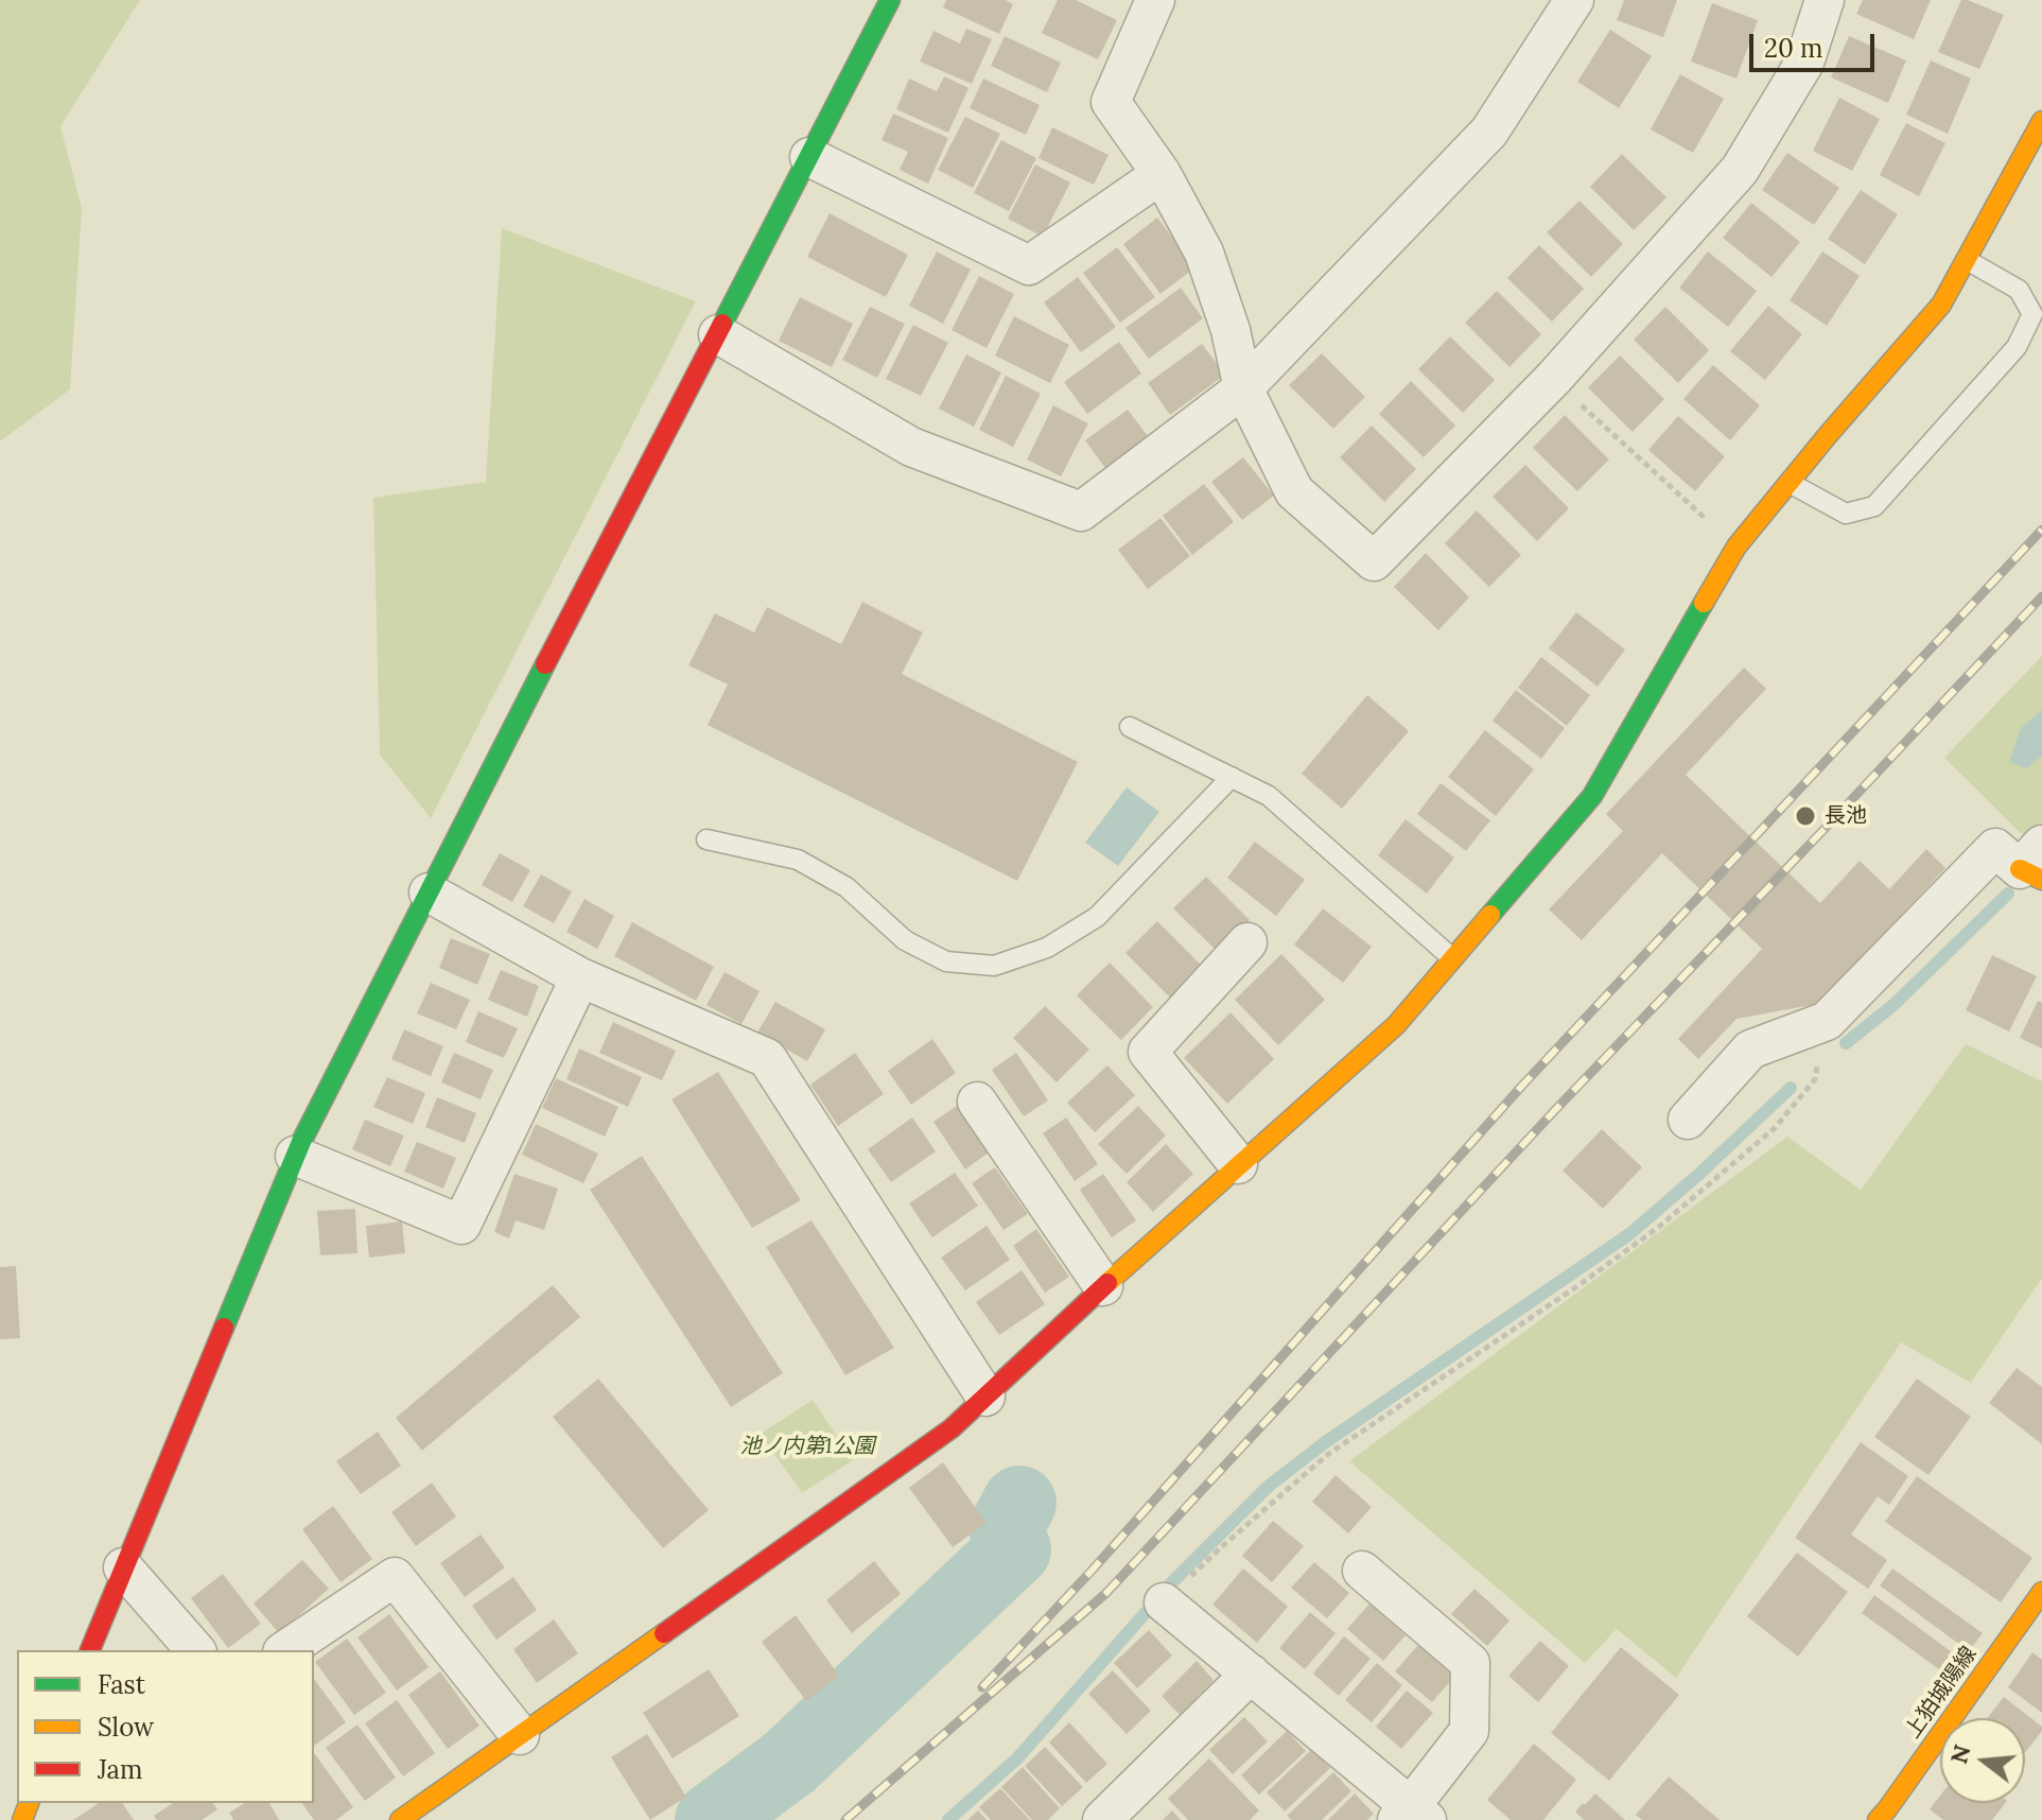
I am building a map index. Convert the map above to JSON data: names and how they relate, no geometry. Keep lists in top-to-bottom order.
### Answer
{
  "streets": {
    "street": ["上狛城陽線"]
  },
  "parks": ["池ノ内第1公園"],
  "places": ["長池"],
  "legend": ["Fast", "Slow", "Jam"],
  "scale_bar": "20 m",
  "north": "left"
}
